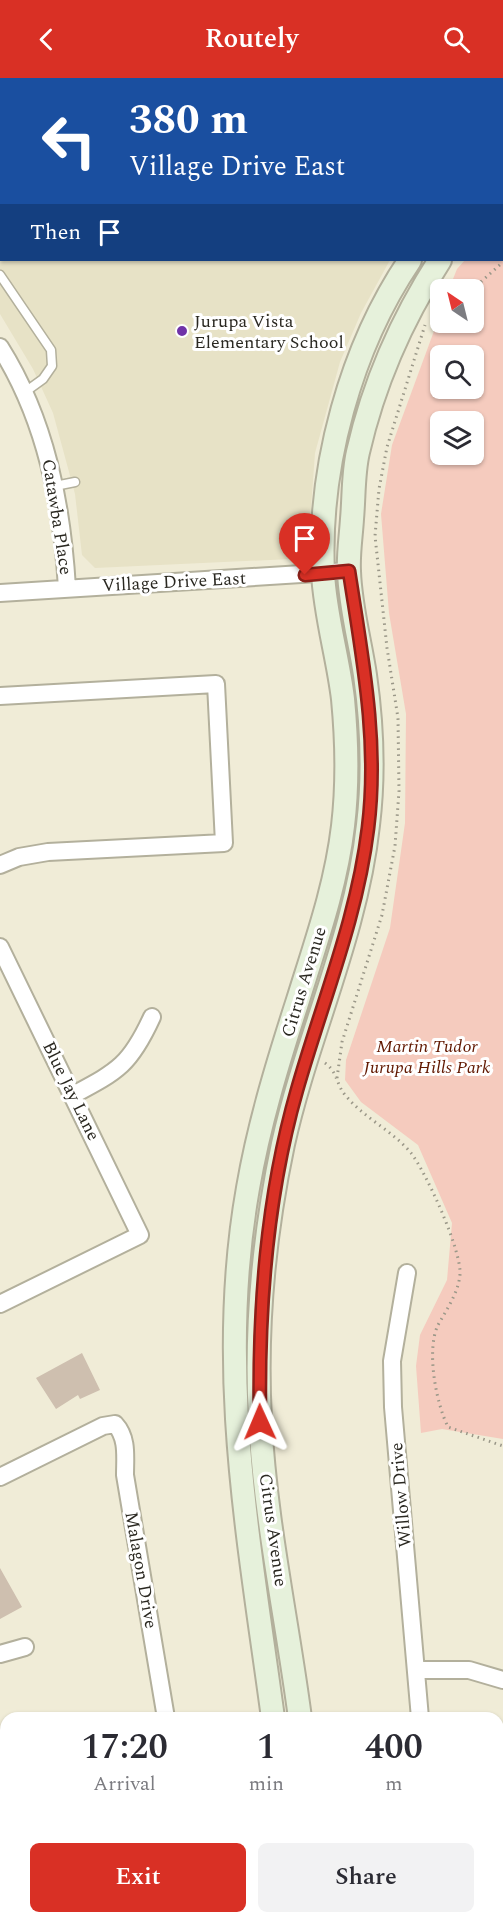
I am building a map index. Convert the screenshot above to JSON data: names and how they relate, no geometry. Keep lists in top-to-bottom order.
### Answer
{
  "streets": {
    "street": [
      "Catawba Place",
      "Village Drive East",
      "Citrus Avenue",
      "Blue Jay Lane",
      "Willow Drive",
      "Malagon Drive"
    ]
  },
  "crossings": [
    ["Catawba Place", "Village Drive East"],
    ["Village Drive East", "Citrus Avenue"]
  ],
  "parks": ["Martin Tudor Jurupa Hills Park"],
  "places": ["Jurupa Vista Elementary School"],
  "north": "top left",
  "page": {
    "header": "Routely",
    "turn": ["380 m", "Village Drive East"],
    "then": "Then",
    "eta": [
      "17:20",
      "Arrival",
      "1",
      "min",
      "400",
      "m"
    ],
    "buttons": ["Exit", "Share"]
  }
}
